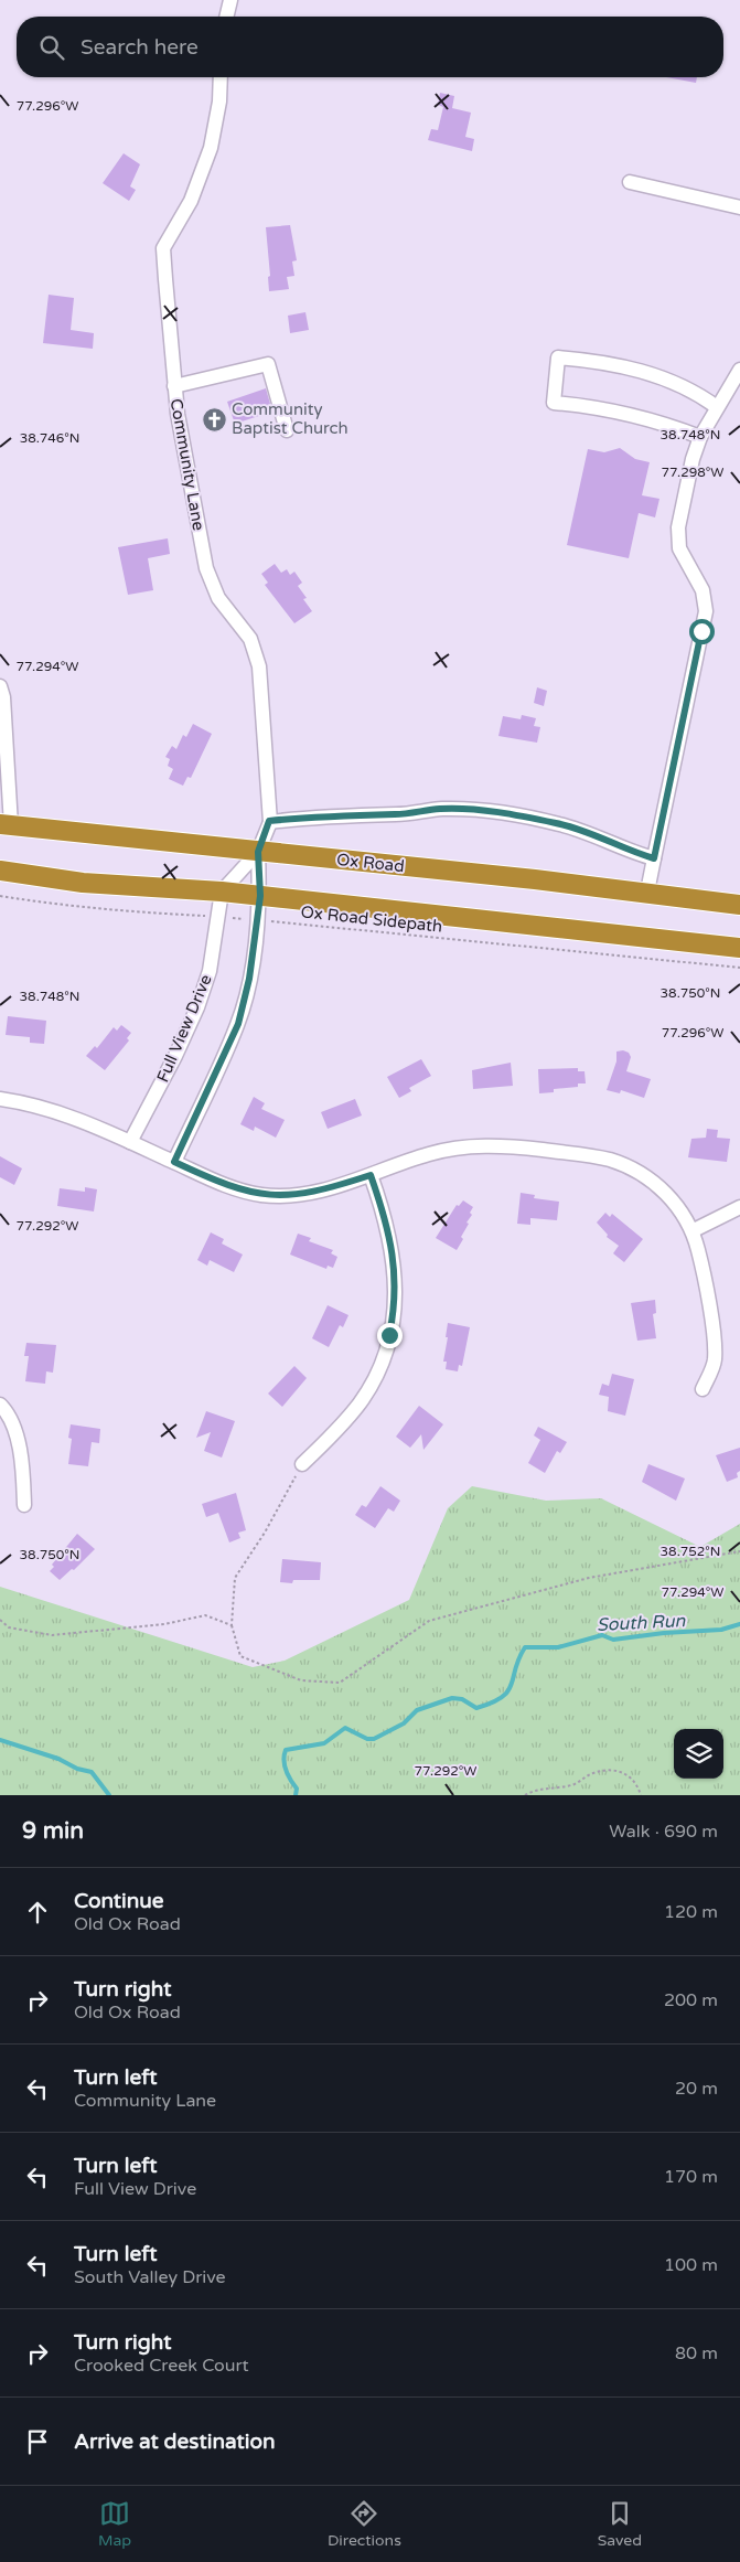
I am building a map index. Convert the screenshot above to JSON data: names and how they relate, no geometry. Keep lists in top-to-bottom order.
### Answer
{
  "streets": {
    "highway": ["Ox Road"],
    "street": ["Community Lane", "Full View Drive"],
    "path": ["Ox Road Sidepath"]
  },
  "crossings": [
    ["Community Lane", "Ox Road"],
    ["Ox Road Sidepath", "Full View Drive"]
  ],
  "water": ["South Run"],
  "places": {
    "church": ["Community Baptist Church"]
  },
  "page": {
    "search": "Search here",
    "heading": ["9 min", "Walk · 690 m"],
    "list": [
      ["Continue", "Old Ox Road", "120 m"],
      ["Turn right", "Old Ox Road", "200 m"],
      ["Turn left", "Community Lane", "20 m"],
      ["Turn left", "Full View Drive", "170 m"],
      ["Turn left", "South Valley Drive", "100 m"],
      ["Turn right", "Crooked Creek Court", "80 m"],
      "Arrive at destination"
    ],
    "nav": ["Map", "Directions", "Saved"]
  },
  "coordinates": [
    "77.296°W",
    "38.748°N",
    "38.746°N",
    "77.298°W",
    "77.294°W",
    "38.750°N",
    "77.292°W",
    "38.752°N"
  ]
}
